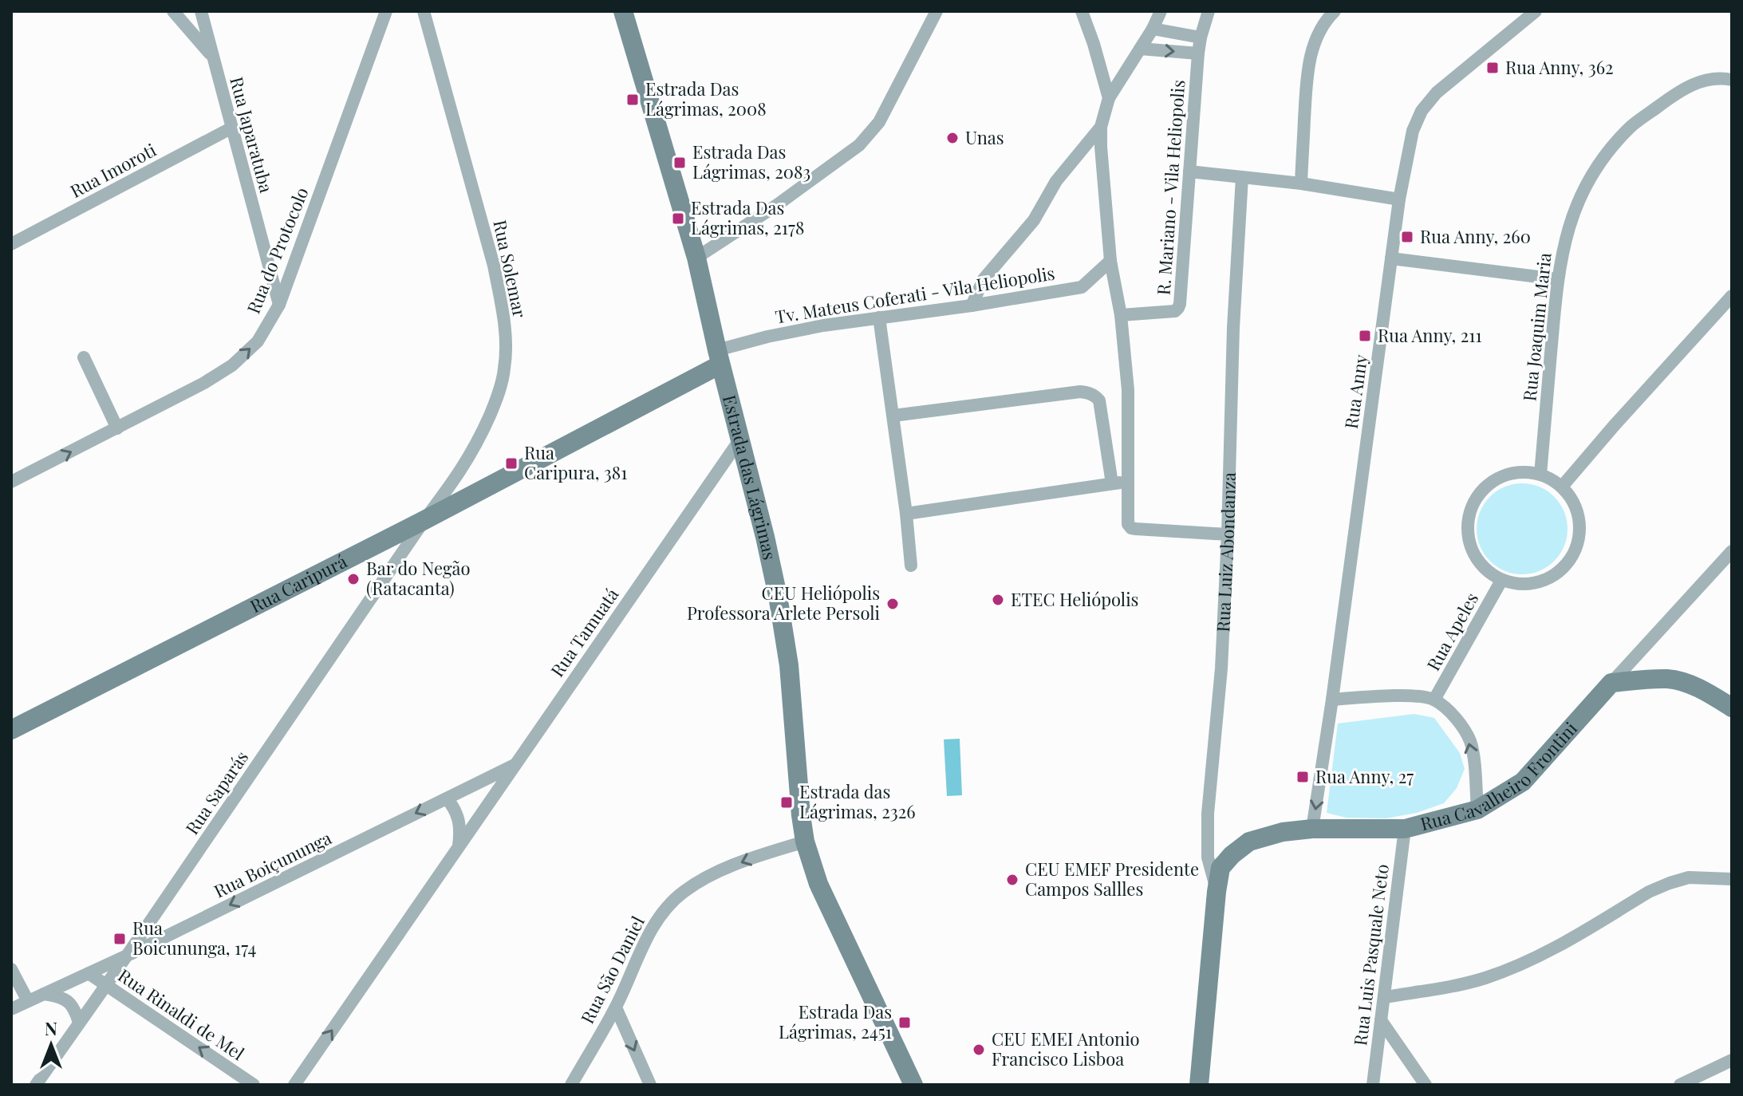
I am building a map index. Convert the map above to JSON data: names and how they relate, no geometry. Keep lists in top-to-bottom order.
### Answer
{
  "streets": {
    "street": [
      "Rua Japaratuba",
      "Rua Imoroti",
      "R. Mariano - Vila Heliopolis",
      "Rua do Protocolo",
      "Rua Solemar",
      "Tv. Mateus Coferati - Vila Heliopolis",
      "Rua Joaquim Maria",
      "Rua Anny",
      "Estrada das Lágrimas",
      "Rua Luiz Abondanza",
      "Rua Caripurá",
      "Rua Apeles",
      "Rua Tamuatá",
      "Rua Cavalheiro Frontini",
      "Rua Saparás",
      "Rua Boiçununga",
      "Rua Luis Pasquale Neto",
      "Rua São Daniel",
      "Rua Rinaldi de Mel"
    ]
  },
  "crossings": [
    ["Rua Japaratuba", "Rua Imoroti"],
    ["Rua Japaratuba", "Rua do Protocolo"],
    ["Rua Solemar", "Rua Caripurá"],
    ["Rua Solemar", "Rua Saparás"],
    ["Tv. Mateus Coferati - Vila Heliopolis", "Estrada das Lágrimas"],
    ["Tv. Mateus Coferati - Vila Heliopolis", "Rua Caripurá"],
    ["Rua Joaquim Maria", "Rua Apeles"],
    ["Rua Anny", "Rua Cavalheiro Frontini"],
    ["Estrada das Lágrimas", "Rua Caripurá"],
    ["Estrada das Lágrimas", "Rua Tamuatá"],
    ["Estrada das Lágrimas", "Rua São Daniel"],
    ["Rua Luiz Abondanza", "Rua Cavalheiro Frontini"],
    ["Rua Caripurá", "Rua Saparás"],
    ["Rua Tamuatá", "Rua Boiçununga"],
    ["Rua Cavalheiro Frontini", "Rua Luis Pasquale Neto"],
    ["Rua Saparás", "Rua Boiçununga"],
    ["Rua Saparás", "Rua Rinaldi de Mel"],
    ["Rua Boiçununga", "Rua Rinaldi de Mel"]
  ],
  "one_way": [
    "Rua do Protocolo",
    "Rua Tamuatá",
    "Rua Boiçununga",
    "Rua São Daniel",
    "Rua Rinaldi de Mel"
  ],
  "places": {
    "transit": [
      "Rua Anny, 362",
      "Estrada Das Lágrimas, 2008",
      "Estrada Das Lágrimas, 2083",
      "Estrada Das Lágrimas, 2178",
      "Rua Anny, 260",
      "Rua Anny, 211",
      "Rua Caripura, 381",
      "Rua Anny, 27",
      "Estrada das Lágrimas, 2326",
      "Rua Boicununga, 174",
      "Estrada Das Lágrimas, 2451"
    ],
    "other": [
      "Unas",
      "Bar do Negão (Ratacanta)",
      "ETEC Heliópolis",
      "CEU Heliópolis Professora Arlete Persoli",
      "CEU EMEF Presidente Campos Sallles",
      "CEU EMEI Antonio Francisco Lisboa"
    ]
  },
  "north": "top"
}
